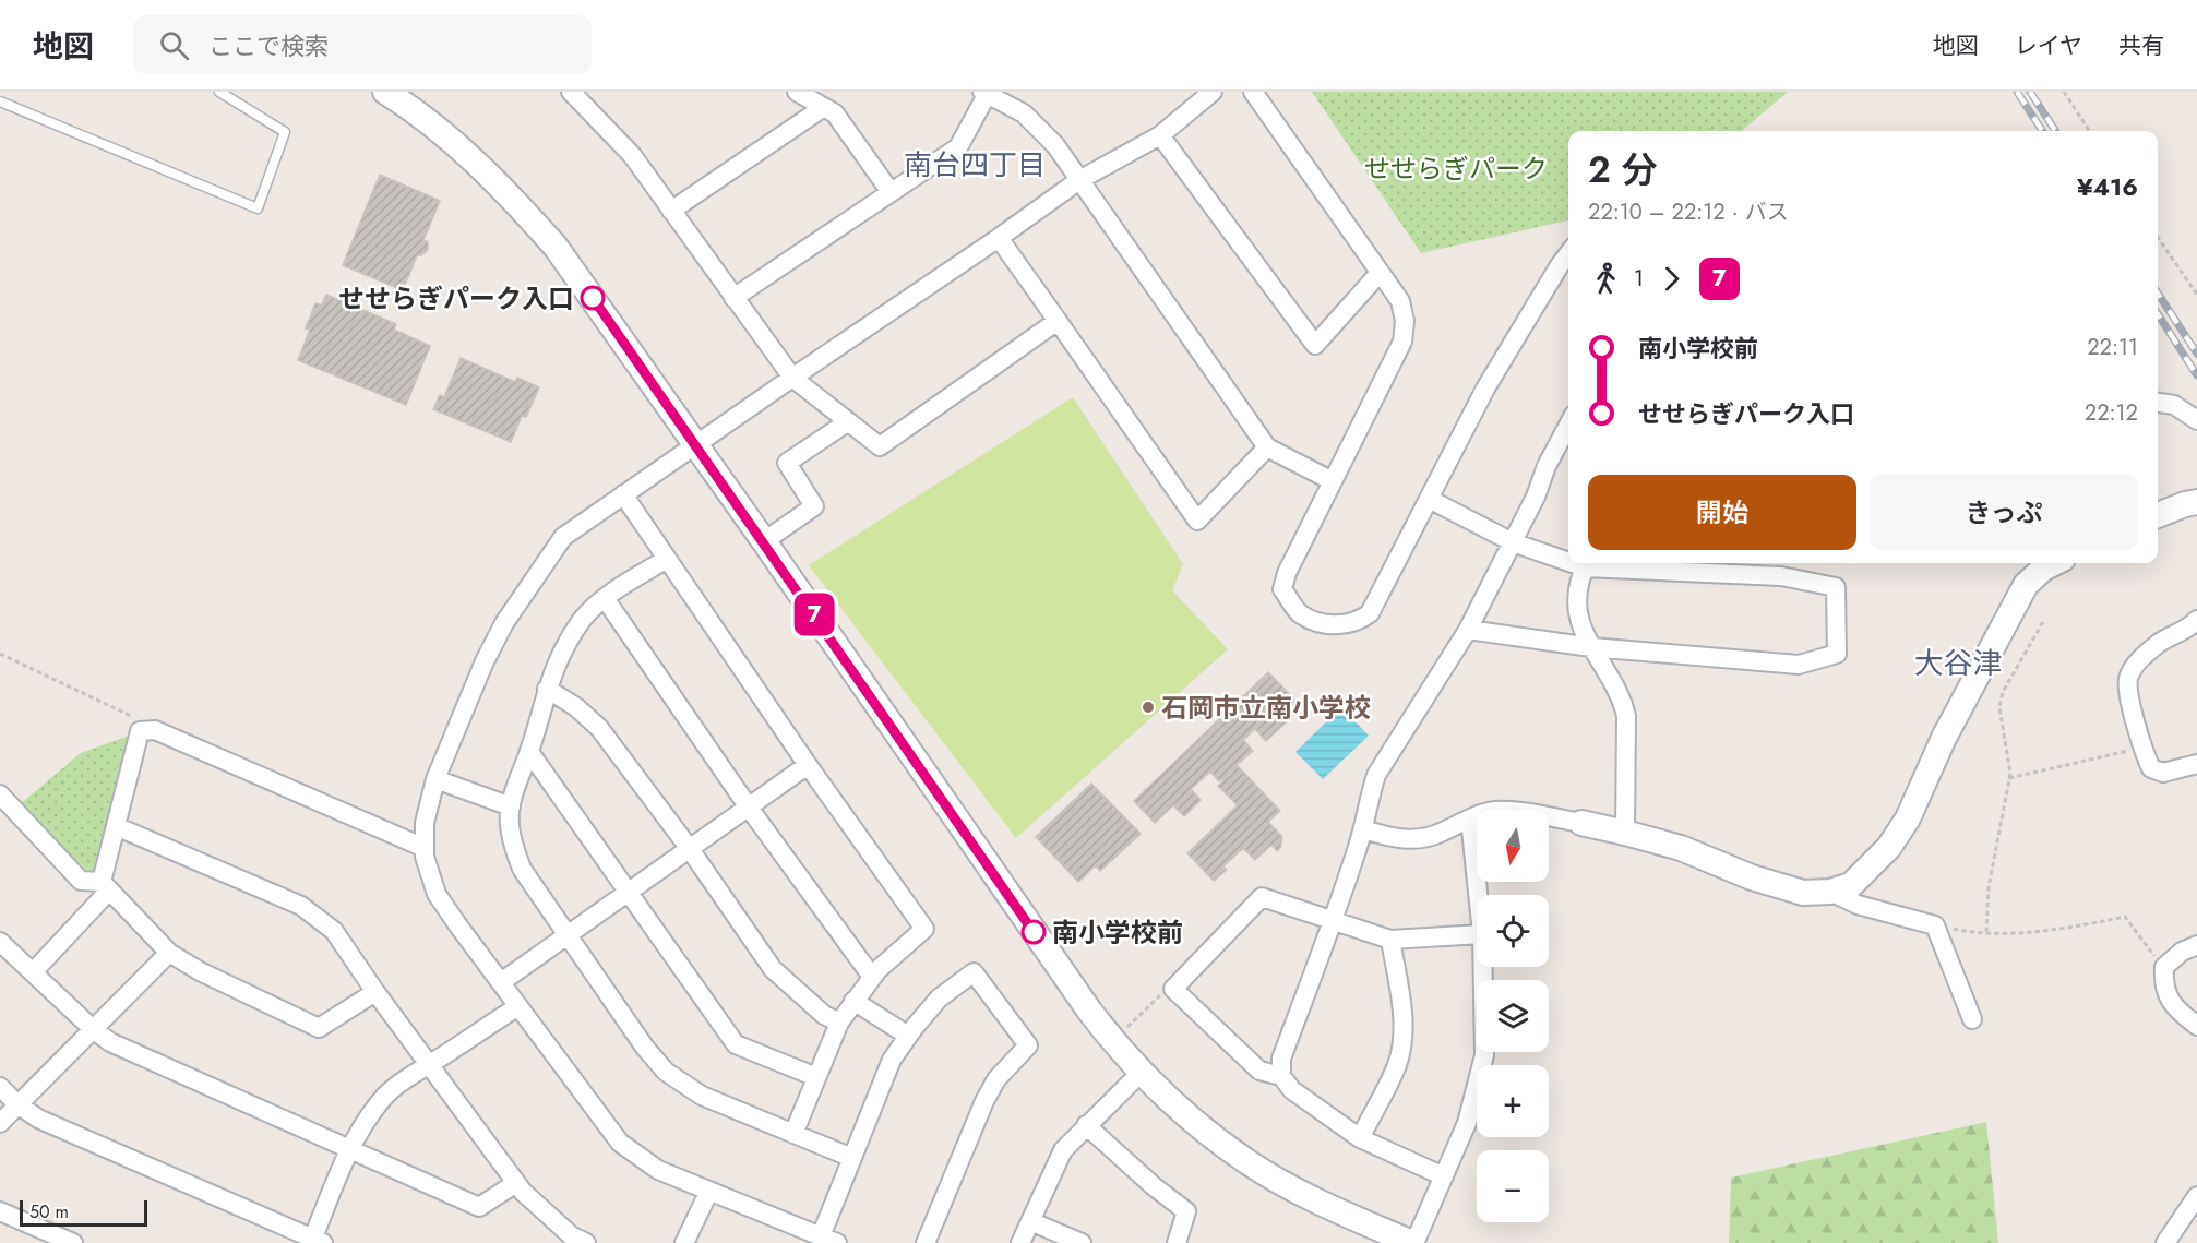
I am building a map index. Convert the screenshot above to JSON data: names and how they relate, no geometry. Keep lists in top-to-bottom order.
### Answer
{
  "districts": ["南台四丁目", "大谷津"],
  "parks": ["せせらぎパーク"],
  "places": ["せせらぎパーク入口", "石岡市立南小学校", "南小学校前"],
  "lines": ["bus line 7"],
  "scale_bar": "50 m",
  "north": "bottom",
  "page": {
    "header": "地図",
    "search": "ここで検索",
    "nav": ["地図", "レイヤ", "共有"],
    "on_map": "7",
    "heading": ["2 分", "22:10 – 22:12 · バス", "¥416"],
    "legs": ["1", "7"],
    "list": [
      {
        "name": "南小学校前",
        "value": "22:11"
      },
      {
        "name": "せせらぎパーク入口",
        "value": "22:12"
      }
    ],
    "buttons": ["開始", "きっぷ"],
    "map_buttons": ["+", "−"],
    "scale": "50 m"
  }
}
